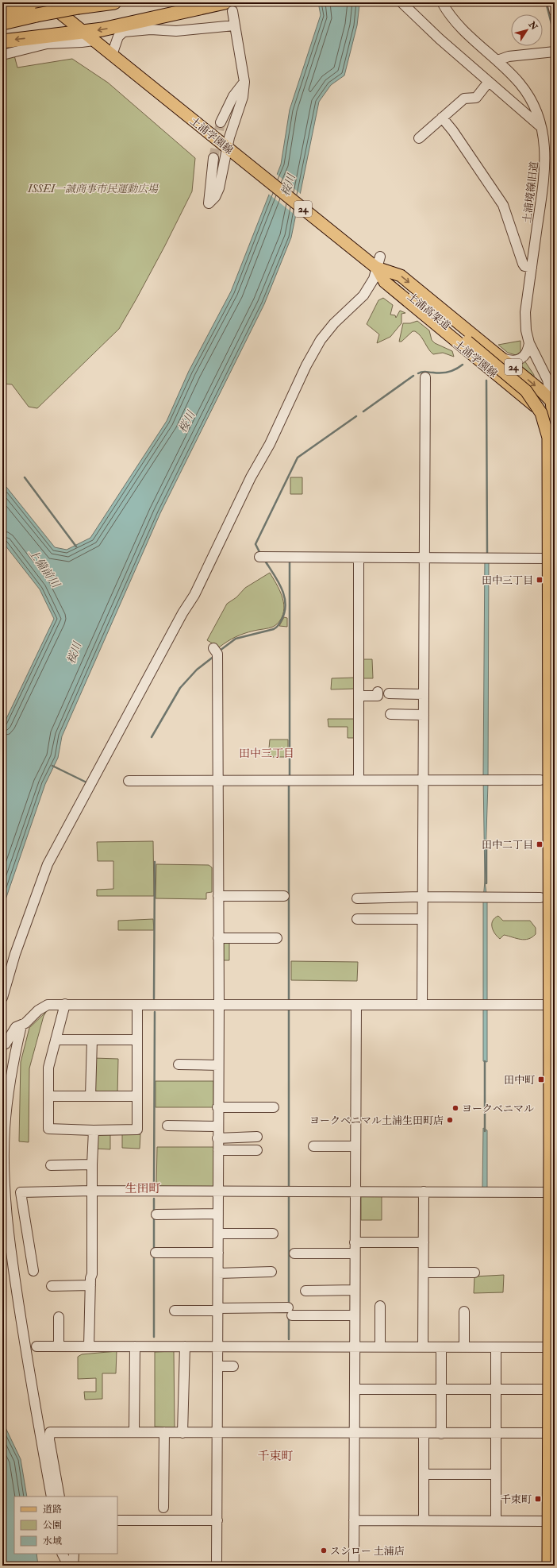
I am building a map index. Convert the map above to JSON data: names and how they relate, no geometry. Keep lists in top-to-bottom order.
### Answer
{
  "streets": {
    "main road": ["土浦学園線", "24", "土浦高架道"],
    "street": ["土浦境線旧道"]
  },
  "crossings": [
    ["土浦学園線", "土浦境線旧道"],
    ["土浦学園線", "土浦高架道"]
  ],
  "districts": ["田中三丁目", "生田町", "千束町"],
  "water": ["桜川", "上備前川"],
  "parks": ["ISSEI一誠商事市民運動広場"],
  "places": {
    "transit": [
      "田中三丁目",
      "田中二丁目",
      "田中町",
      "千束町"
    ],
    "other": ["ヨークベニマル", "ヨークベニマル土浦生田町店", "スシロー 土浦店"]
  },
  "legend": ["道路", "公園", "水域"],
  "north": "top right"
}
